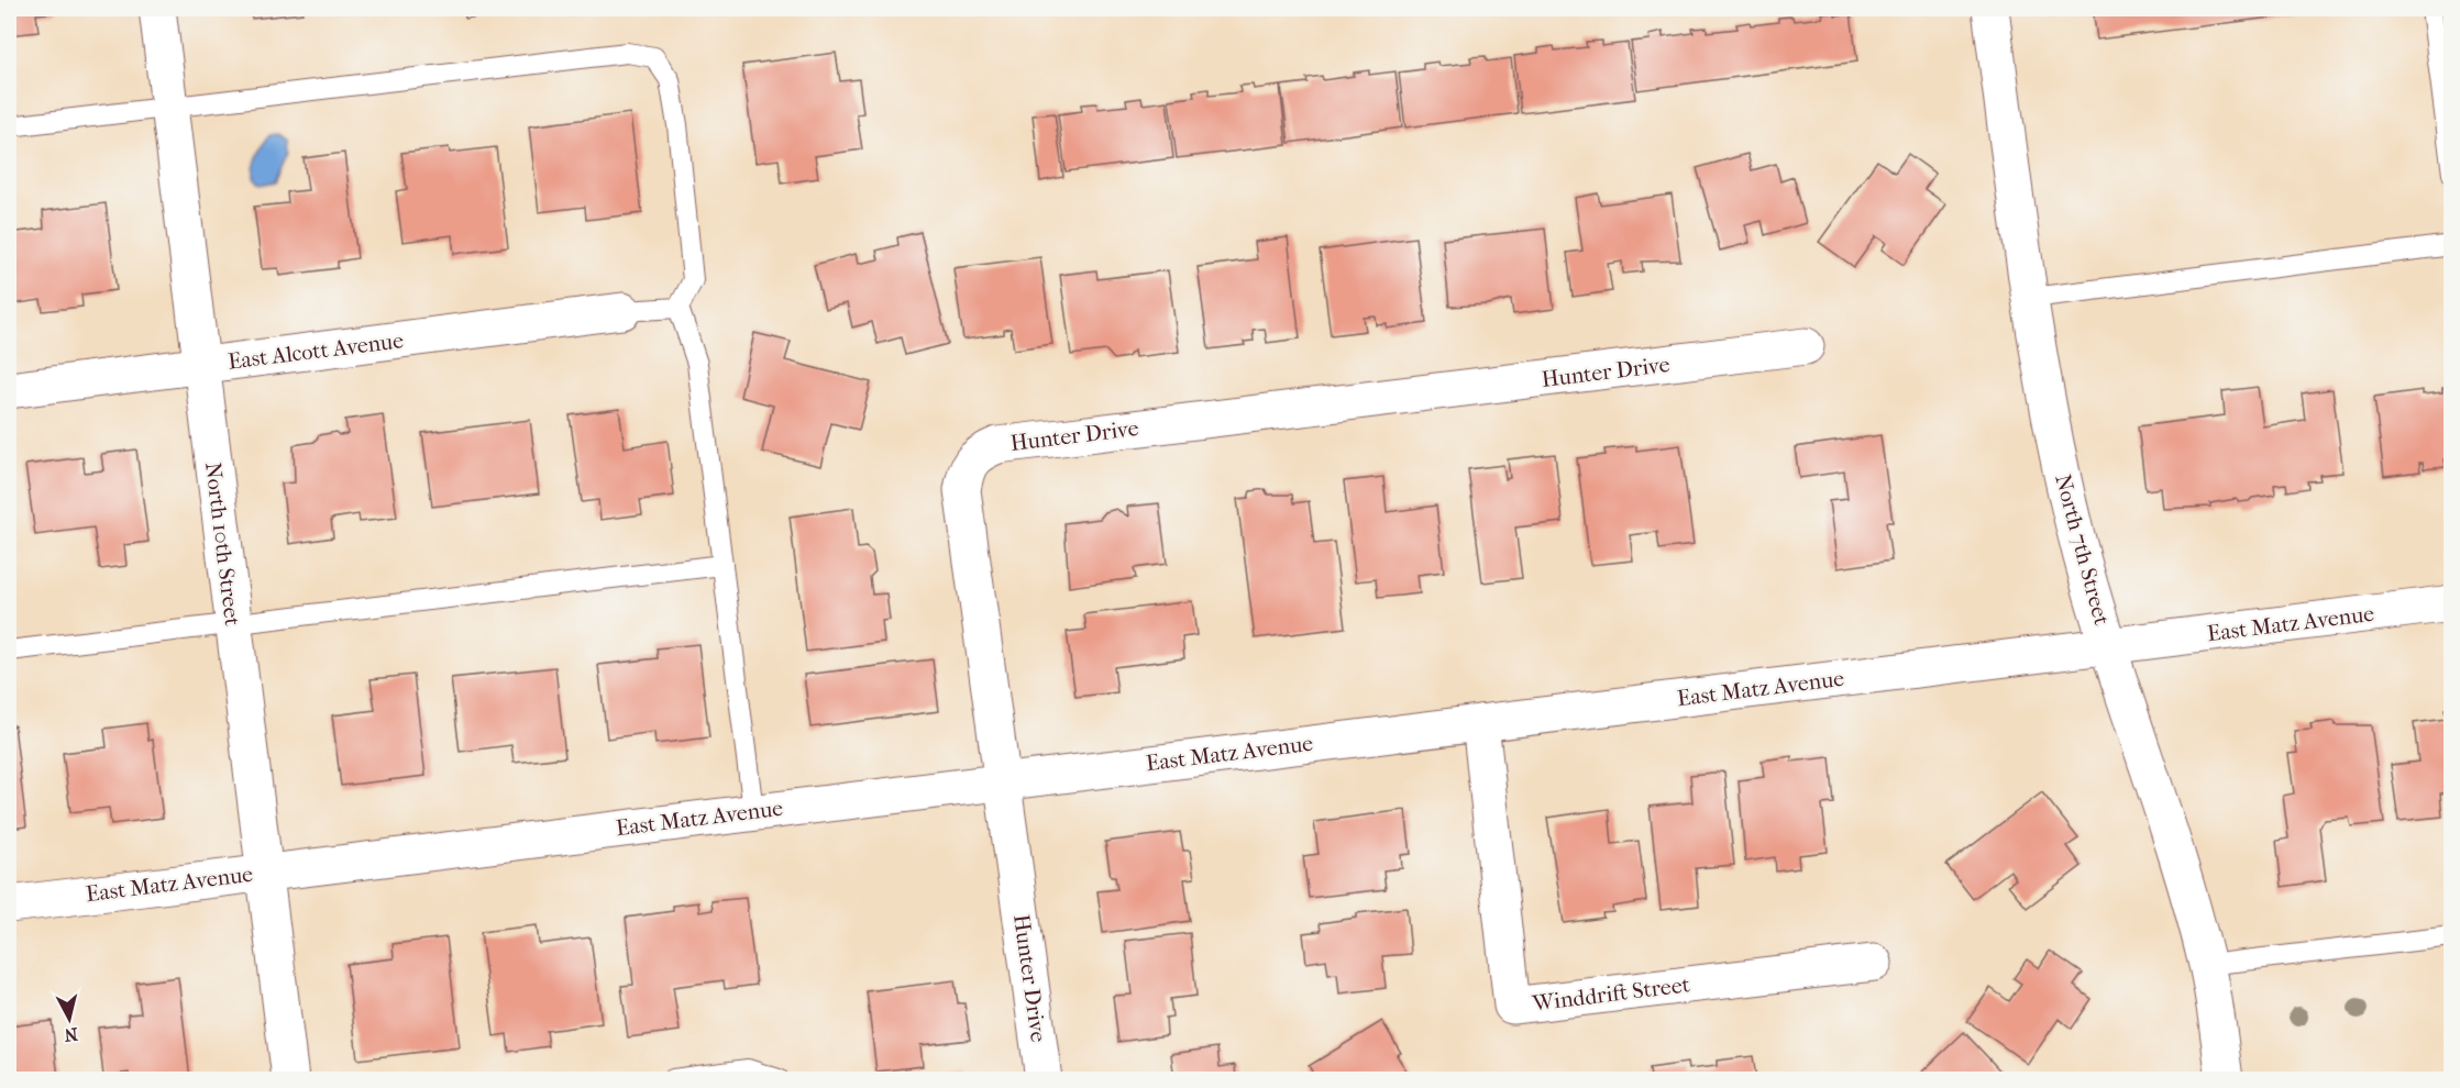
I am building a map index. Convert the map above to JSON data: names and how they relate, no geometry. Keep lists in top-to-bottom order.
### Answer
{
  "streets": {
    "street": [
      "East Alcott Avenue",
      "Hunter Drive",
      "North 10th Street",
      "North 7th Street",
      "East Matz Avenue",
      "Winddrift Street"
    ]
  },
  "crossings": [
    ["East Alcott Avenue", "North 10th Street"],
    ["Hunter Drive", "East Matz Avenue"],
    ["North 10th Street", "East Matz Avenue"],
    ["North 7th Street", "East Matz Avenue"],
    ["East Matz Avenue", "Winddrift Street"]
  ],
  "north": "bottom"
}
